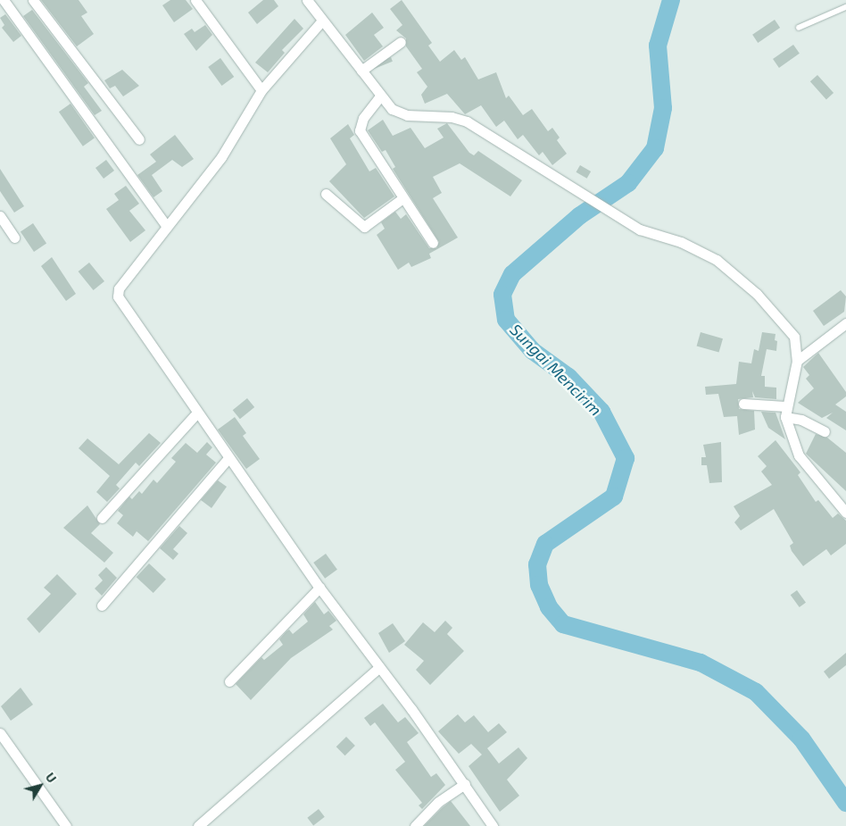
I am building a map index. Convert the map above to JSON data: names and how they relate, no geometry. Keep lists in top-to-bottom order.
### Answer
{
  "water": ["Sungai Mencirim"],
  "north": "top right"
}
